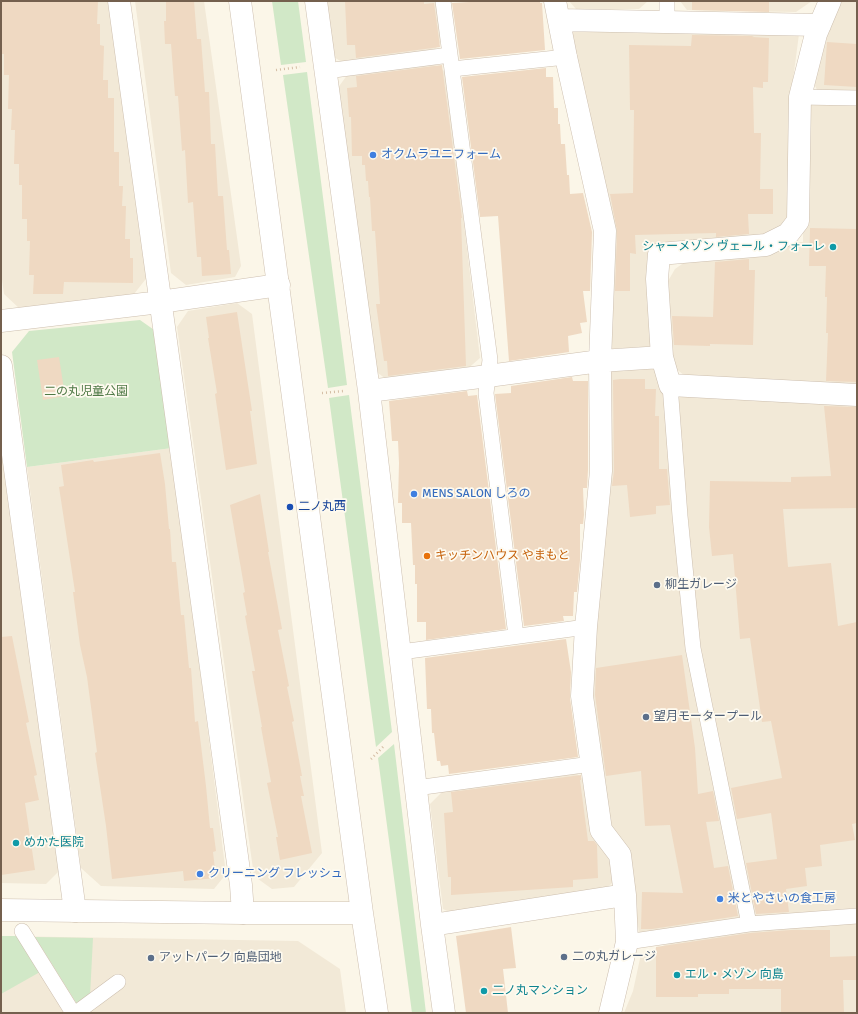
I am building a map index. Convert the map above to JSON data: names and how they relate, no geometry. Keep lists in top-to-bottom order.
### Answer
{
  "parks": ["二の丸児童公園"],
  "places": [
    "オクムラユニフォーム",
    "シャーメゾン ヴェール・フォーレ",
    "MENS SALON しろの",
    "二ノ丸西",
    "キッチンハウス やまもと",
    "柳生ガレージ",
    "望月モータープール",
    "めかた医院",
    "クリーニング フレッシュ",
    "米とやさいの食工房",
    "二の丸ガレージ",
    "アットパーク 向島団地",
    "エル・メゾン 向島",
    "二ノ丸マンション"
  ]
}
